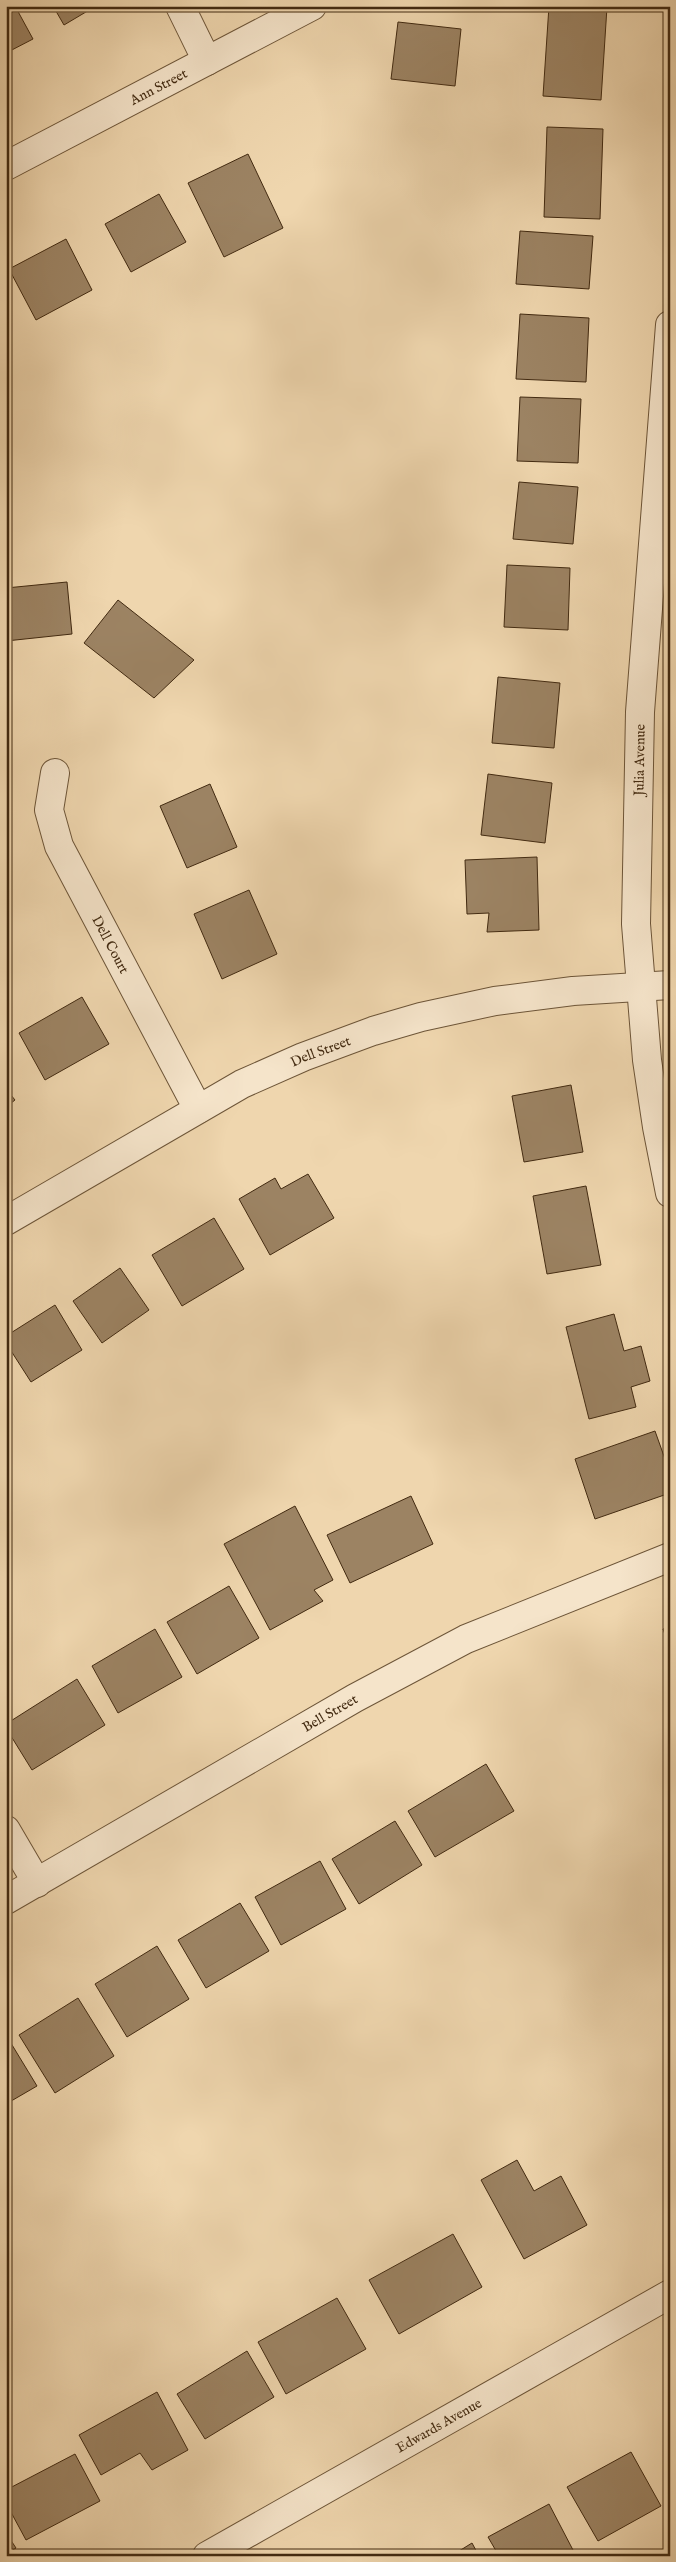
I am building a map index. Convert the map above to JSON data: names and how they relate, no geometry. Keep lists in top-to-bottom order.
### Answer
{
  "streets": {
    "street": [
      "Ann Street",
      "Julia Avenue",
      "Dell Court",
      "Dell Street",
      "Bell Street",
      "Edwards Avenue"
    ]
  },
  "crossings": [
    ["Julia Avenue", "Dell Street"],
    ["Dell Court", "Dell Street"]
  ]
}
